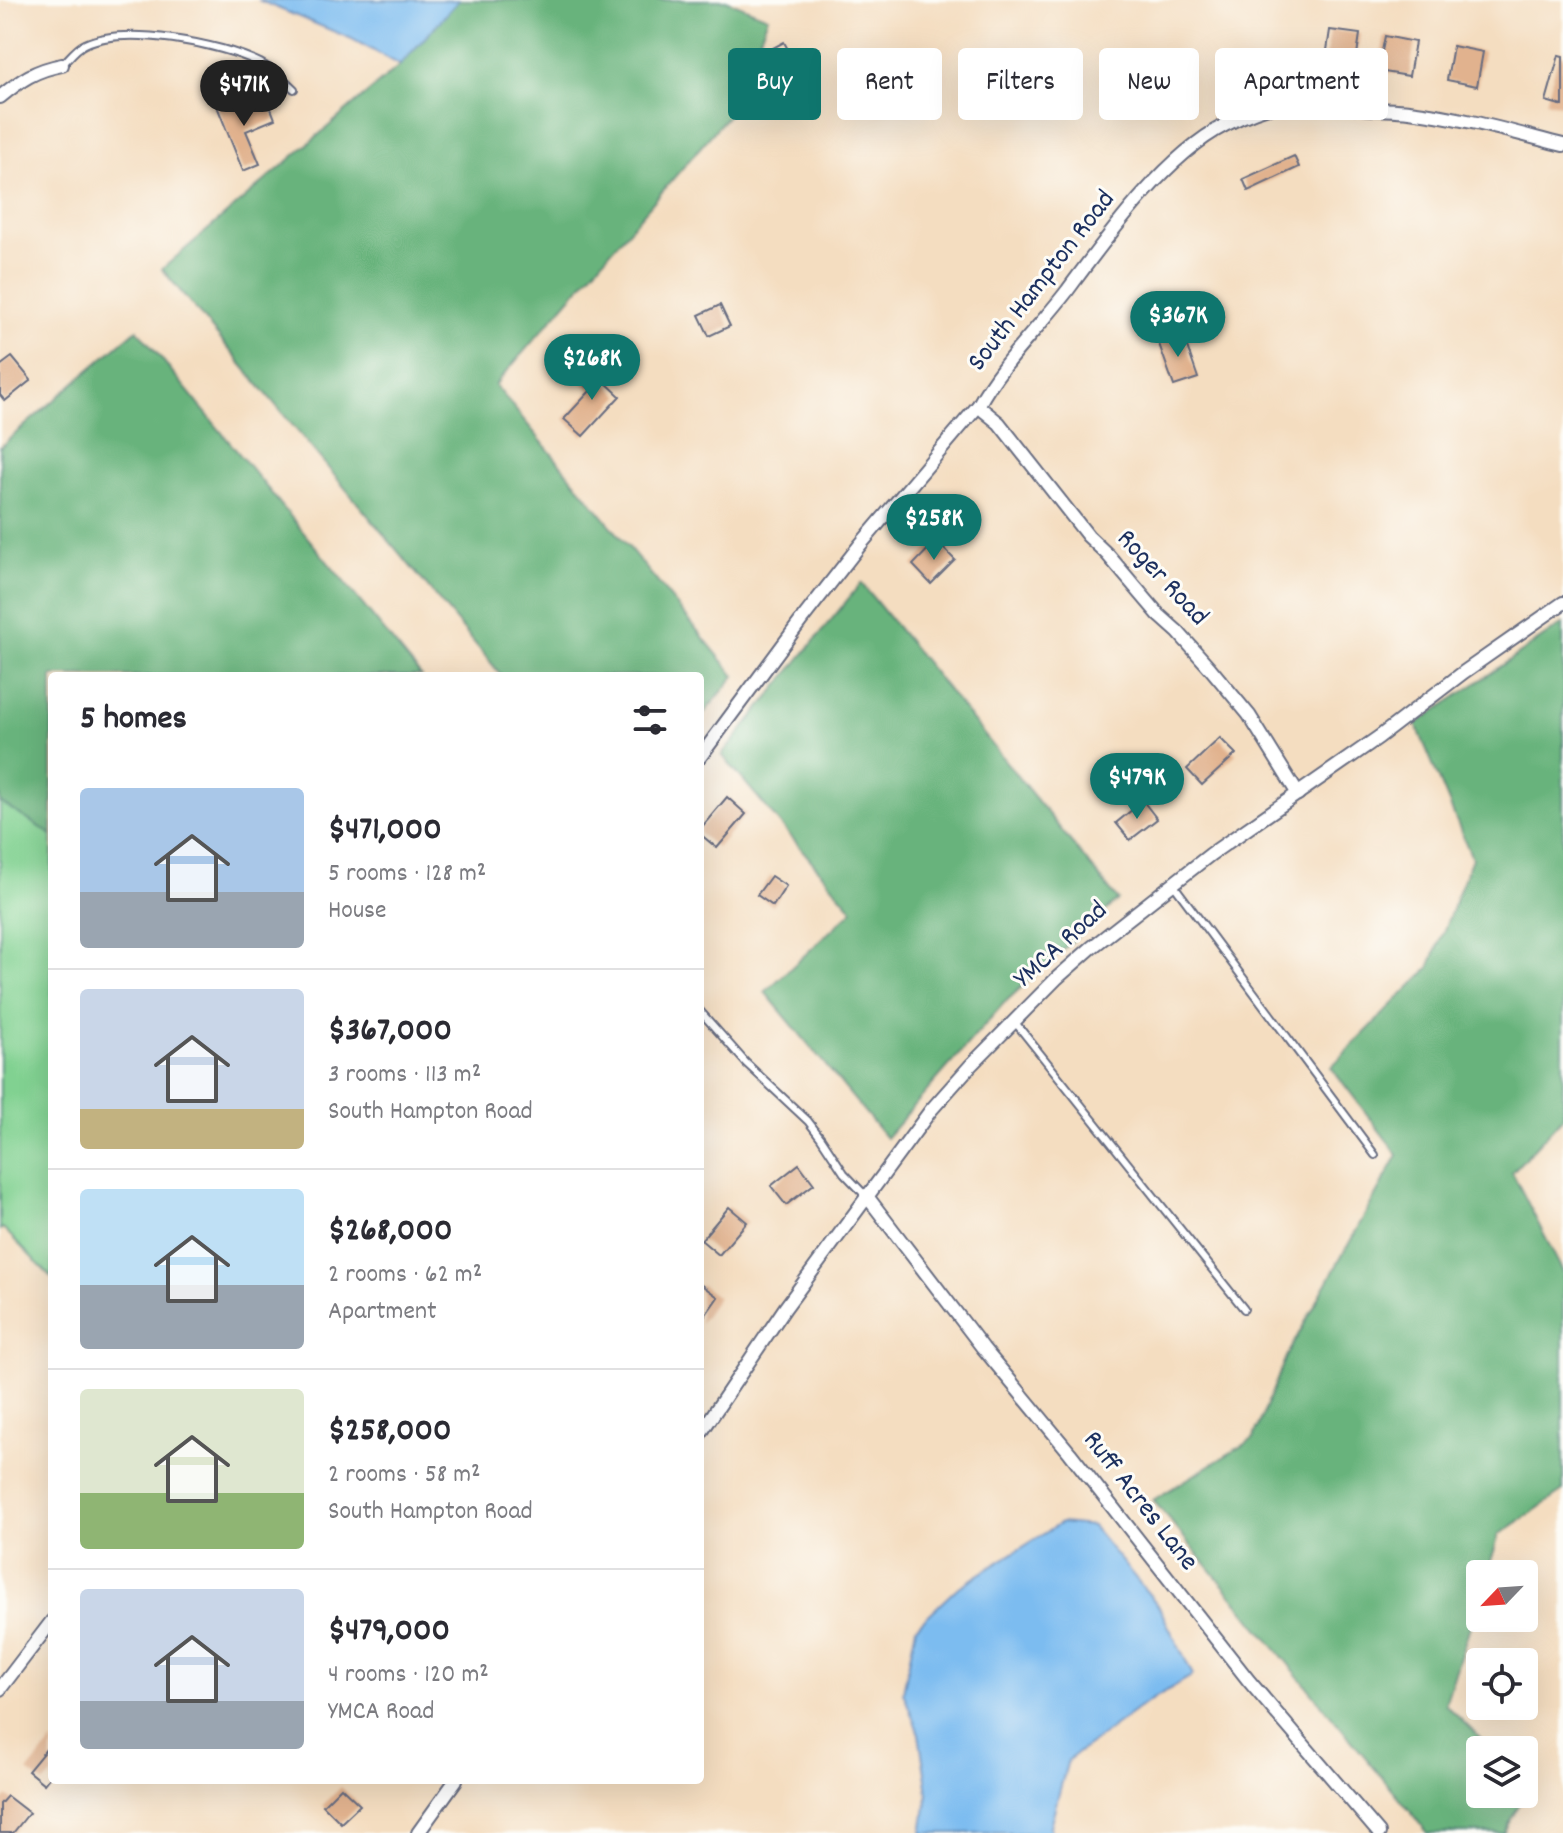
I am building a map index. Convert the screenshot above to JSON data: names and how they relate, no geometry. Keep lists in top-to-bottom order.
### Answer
{
  "streets": {
    "street": [
      "South Hampton Road",
      "Roger Road",
      "YMCA Road",
      "Ruff Acres Lane"
    ]
  },
  "crossings": [
    ["South Hampton Road", "Roger Road"],
    ["Roger Road", "YMCA Road"],
    ["YMCA Road", "Ruff Acres Lane"]
  ],
  "north": "bottom left",
  "page": {
    "chip": [
      "Buy",
      "Rent",
      "Filters",
      "New",
      "Apartment"
    ],
    "price": [
      "$471K",
      "$367K",
      "$268K",
      "$258K",
      "$479K"
    ],
    "heading": "5 homes",
    "list": [
      {
        "name": "$471,000",
        "note": "5 rooms · 128 m² · House"
      },
      {
        "name": "$367,000",
        "note": "3 rooms · 113 m² · South Hampton Road"
      },
      {
        "name": "$268,000",
        "note": "2 rooms · 62 m² · Apartment"
      },
      {
        "name": "$258,000",
        "note": "2 rooms · 58 m² · South Hampton Road"
      },
      {
        "name": "$479,000",
        "note": "4 rooms · 120 m² · YMCA Road"
      }
    ]
  }
}
